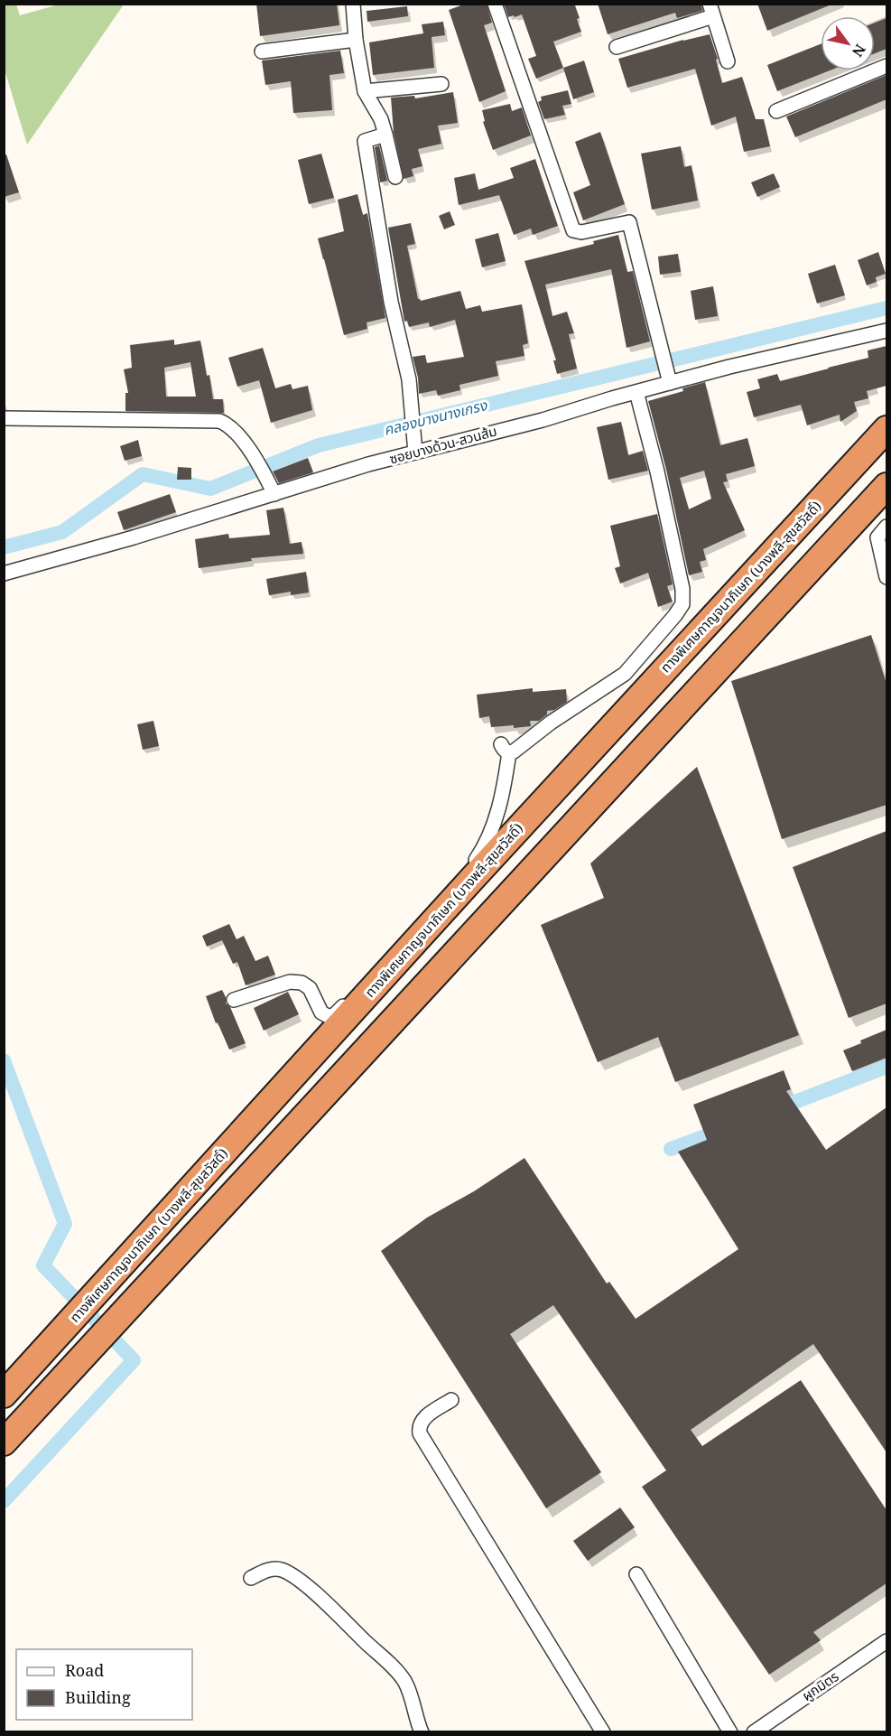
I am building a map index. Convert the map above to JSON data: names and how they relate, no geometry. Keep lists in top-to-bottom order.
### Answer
{
  "streets": {
    "highway": ["ทางพิเศษกาญจนาภิเษก (บางพลี-สุขสวัสดิ์)"],
    "street": ["ซอยบางด้วน-สวนส้ม", "ผูกมิตร"]
  },
  "water": ["คลองบางนางเกรง"],
  "legend": ["Road", "Building"],
  "north": "bottom right"
}
